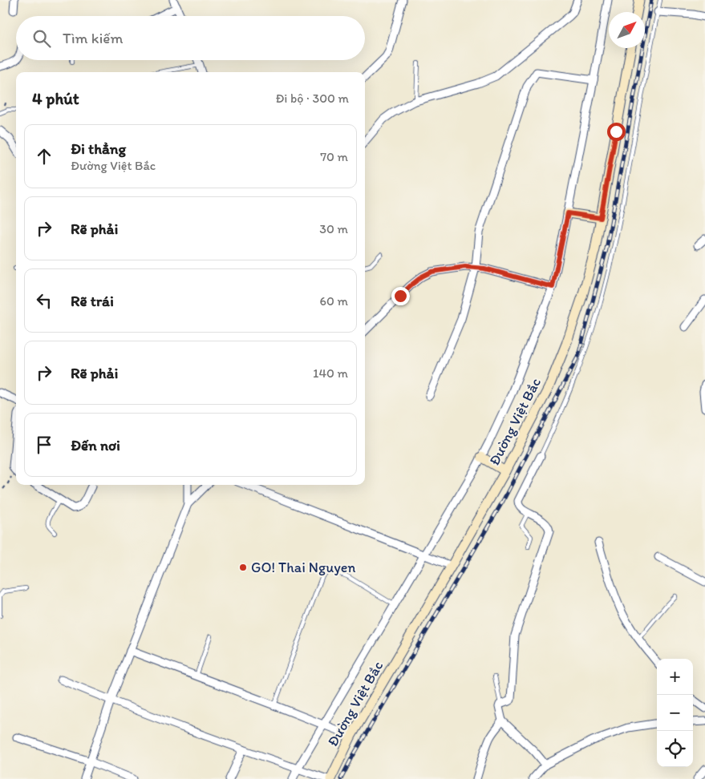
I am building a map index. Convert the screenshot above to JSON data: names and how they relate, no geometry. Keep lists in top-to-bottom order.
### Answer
{
  "streets": {
    "main road": ["Đường Việt Bắc"]
  },
  "places": ["GO! Thai Nguyen"],
  "north": "top right",
  "page": {
    "search": "Tìm kiếm",
    "heading": ["4 phút", "Đi bộ · 300 m"],
    "list": [
      ["Đi thẳng", "Đường Việt Bắc", "70 m"],
      ["Rẽ phải", "30 m"],
      ["Rẽ trái", "60 m"],
      ["Rẽ phải", "140 m"],
      "Đến nơi"
    ],
    "map_buttons": ["+", "−"]
  }
}
